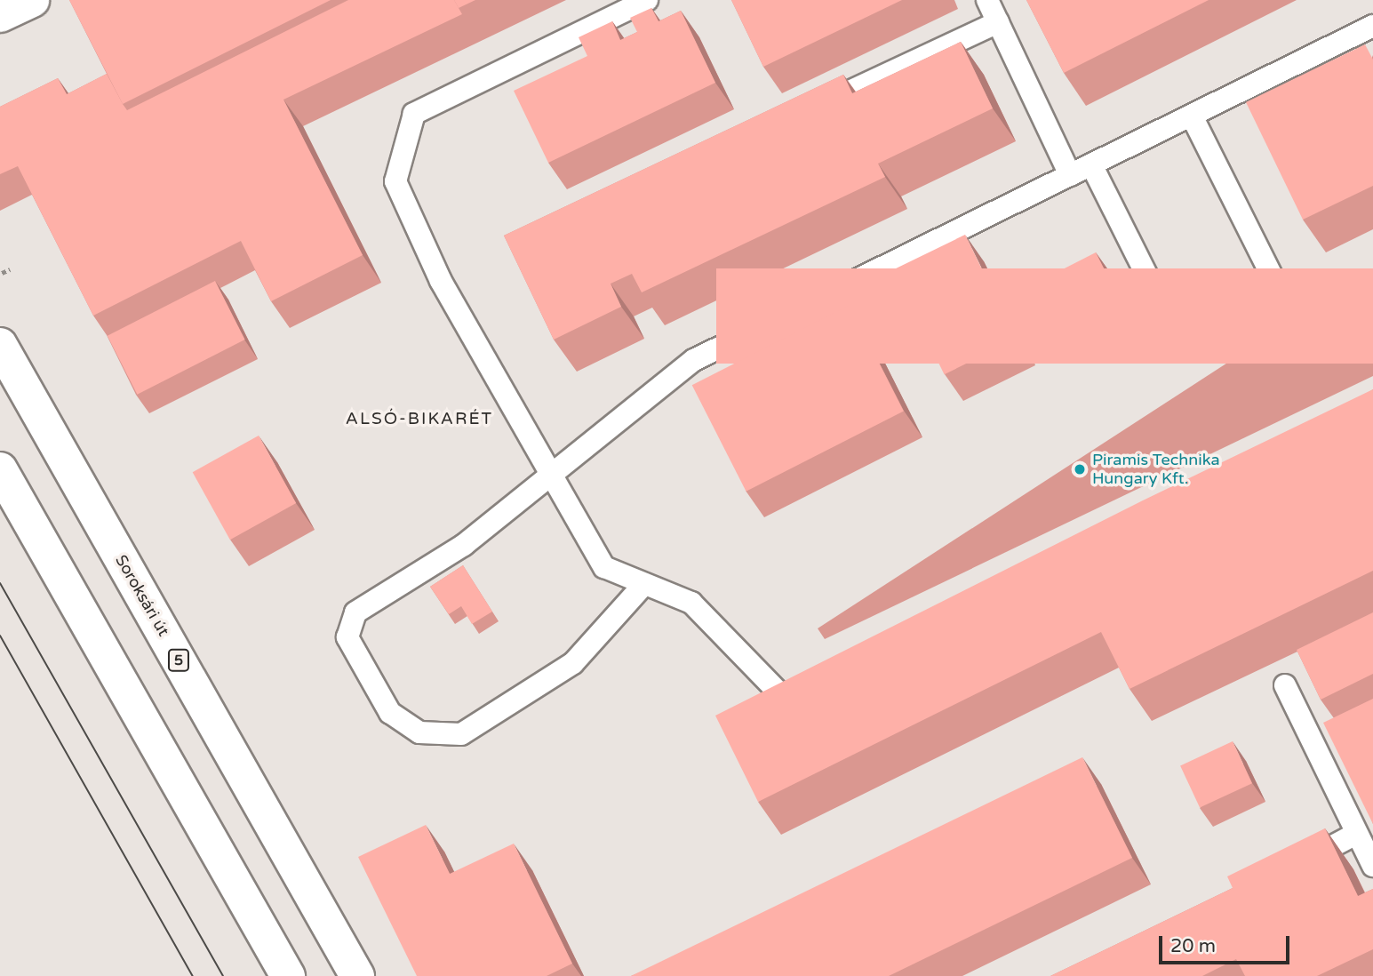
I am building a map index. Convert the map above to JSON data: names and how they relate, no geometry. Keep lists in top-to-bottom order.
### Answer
{
  "streets": {
    "main road": ["Soroksári út", "5"]
  },
  "districts": ["ALSÓ-BIKARÉT"],
  "places": ["Piramis Technika Hungary Kft."],
  "scale_bar": "20 m"
}
